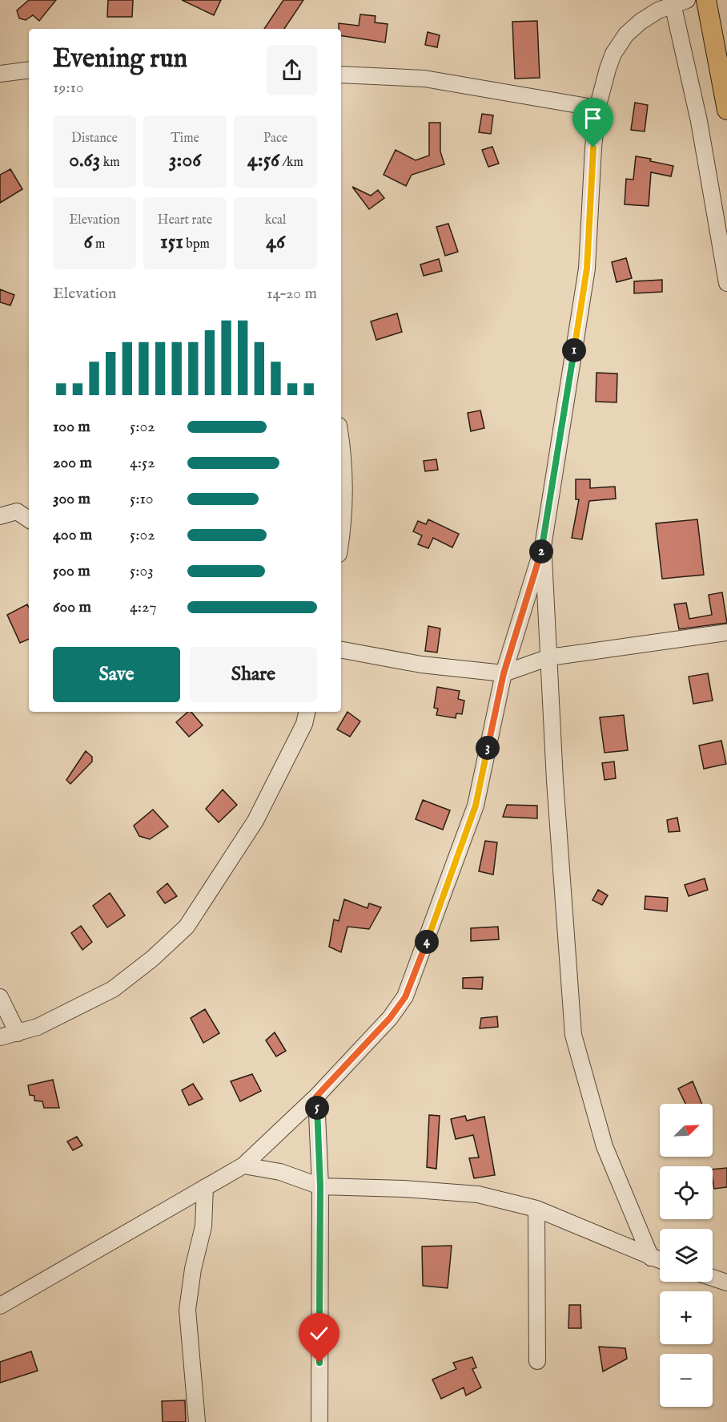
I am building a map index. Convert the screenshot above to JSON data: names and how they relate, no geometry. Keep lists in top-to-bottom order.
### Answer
{
  "north": "top right",
  "page": {
    "heading": ["Evening run", "19:10"],
    "stats": [
      ["Distance", "0.63 km"],
      ["Time", "3:06"],
      ["Pace", "4:56 /km"],
      ["Elevation", "6 m"],
      ["Heart rate", "151 bpm"],
      ["kcal", "46"]
    ],
    "chart": ["Elevation", "14–20 m"],
    "pins": [
      "1",
      "2",
      "3",
      "4",
      "5"
    ],
    "list": [
      {
        "name": "100 m",
        "note": "5:02"
      },
      {
        "name": "200 m",
        "note": "4:52"
      },
      {
        "name": "300 m",
        "note": "5:10"
      },
      {
        "name": "400 m",
        "note": "5:02"
      },
      {
        "name": "500 m",
        "note": "5:03"
      },
      {
        "name": "600 m",
        "note": "4:27"
      }
    ],
    "buttons": ["Save", "Share"],
    "map_buttons": ["+", "−"]
  }
}
